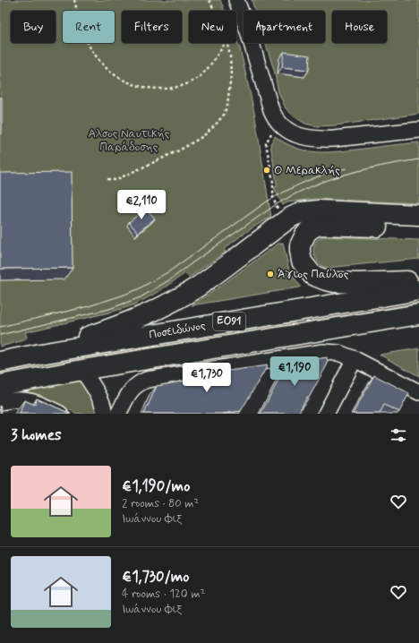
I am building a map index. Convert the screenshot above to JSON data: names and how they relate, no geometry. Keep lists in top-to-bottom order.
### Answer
{
  "streets": {
    "highway": ["ΕΟ91", "Ποσειδώνος"]
  },
  "parks": ["Αλσος Ναυτικής Παράδοσης"],
  "places": ["Ο Μερακλής", "Άγιος Παύλος"],
  "page": {
    "chip": [
      "Buy",
      "Rent",
      "Filters",
      "New",
      "Apartment",
      "House"
    ],
    "price": ["€2,110", "€1,190", "€1,730"],
    "heading": "3 homes",
    "list": [
      {
        "name": "€1,190/mo",
        "note": "2 rooms · 80 m² · Ιωάννου Φιξ"
      },
      {
        "name": "€1,730/mo",
        "note": "4 rooms · 120 m² · Ιωάννου Φιξ"
      }
    ]
  }
}
